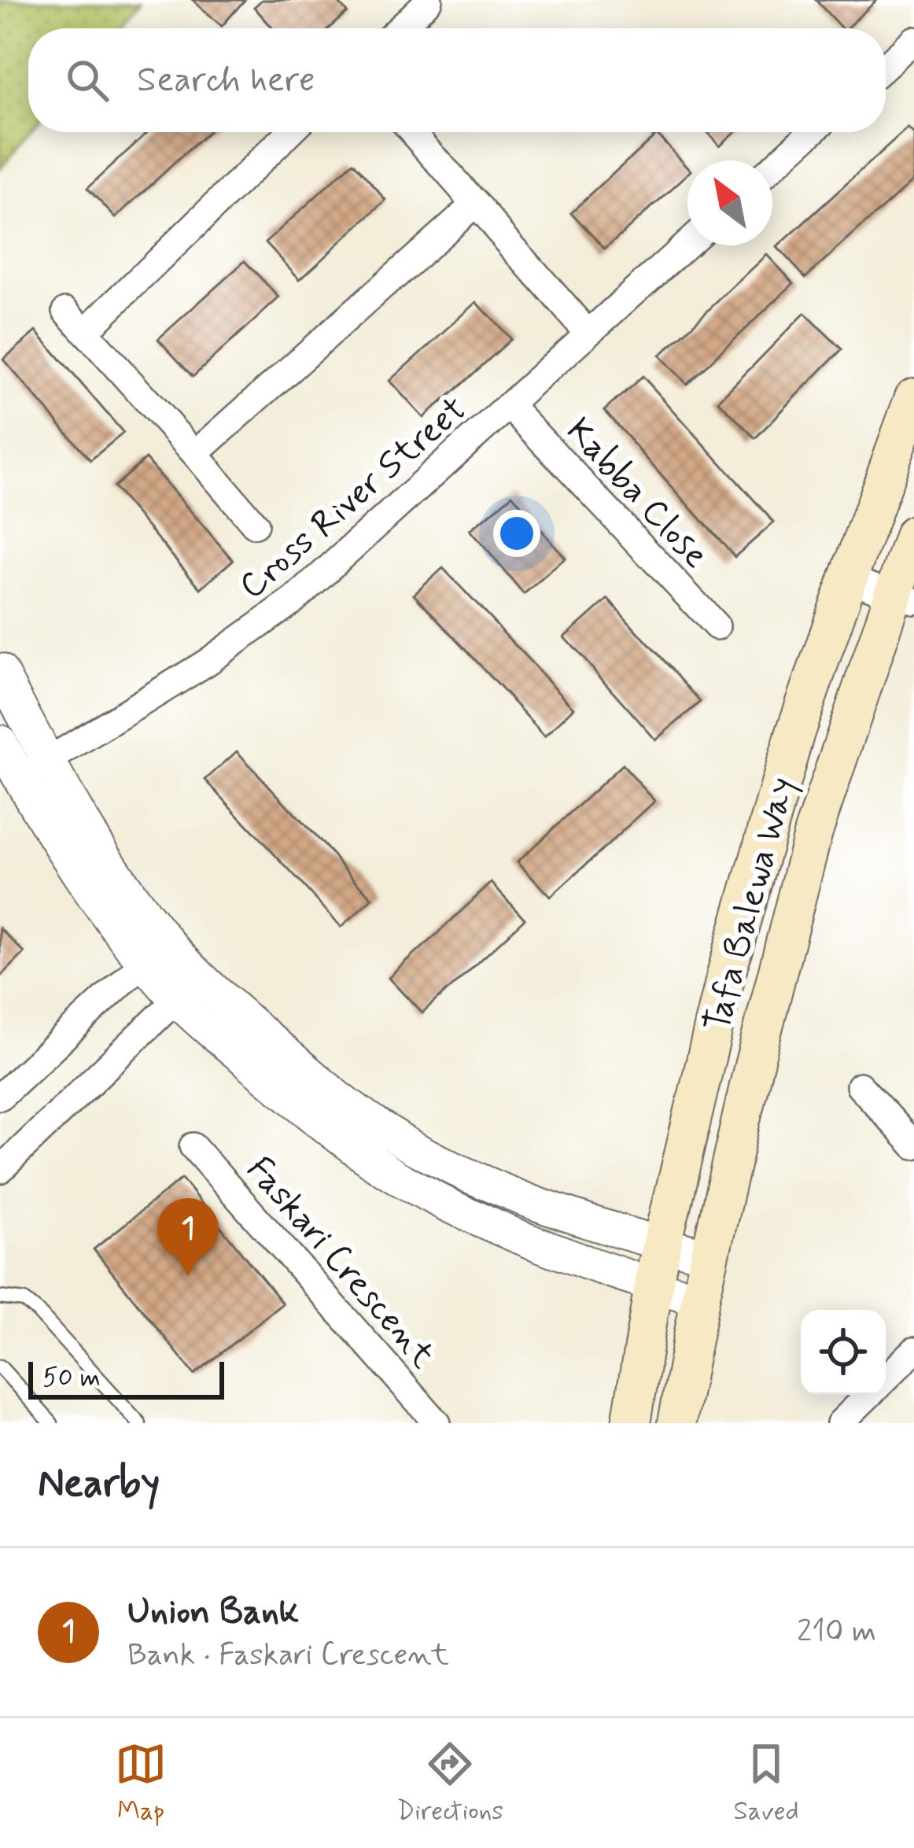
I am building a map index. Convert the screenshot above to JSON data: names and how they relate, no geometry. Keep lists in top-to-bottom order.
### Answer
{
  "streets": {
    "main road": ["Tafa Balewa Way"],
    "street": ["Kabba Close", "Cross River Street", "Faskari Crescent"]
  },
  "crossings": [
    ["Kabba Close", "Cross River Street"]
  ],
  "scale_bar": "50 m",
  "north": "top left",
  "page": {
    "search": "Search here",
    "pins": "1",
    "scale": "50 m",
    "heading": "Nearby",
    "list": [
      {
        "mark": "1",
        "name": "Union Bank",
        "note": "Bank · Faskari Crescent",
        "value": "210 m"
      }
    ],
    "nav": ["Map", "Directions", "Saved"]
  }
}
